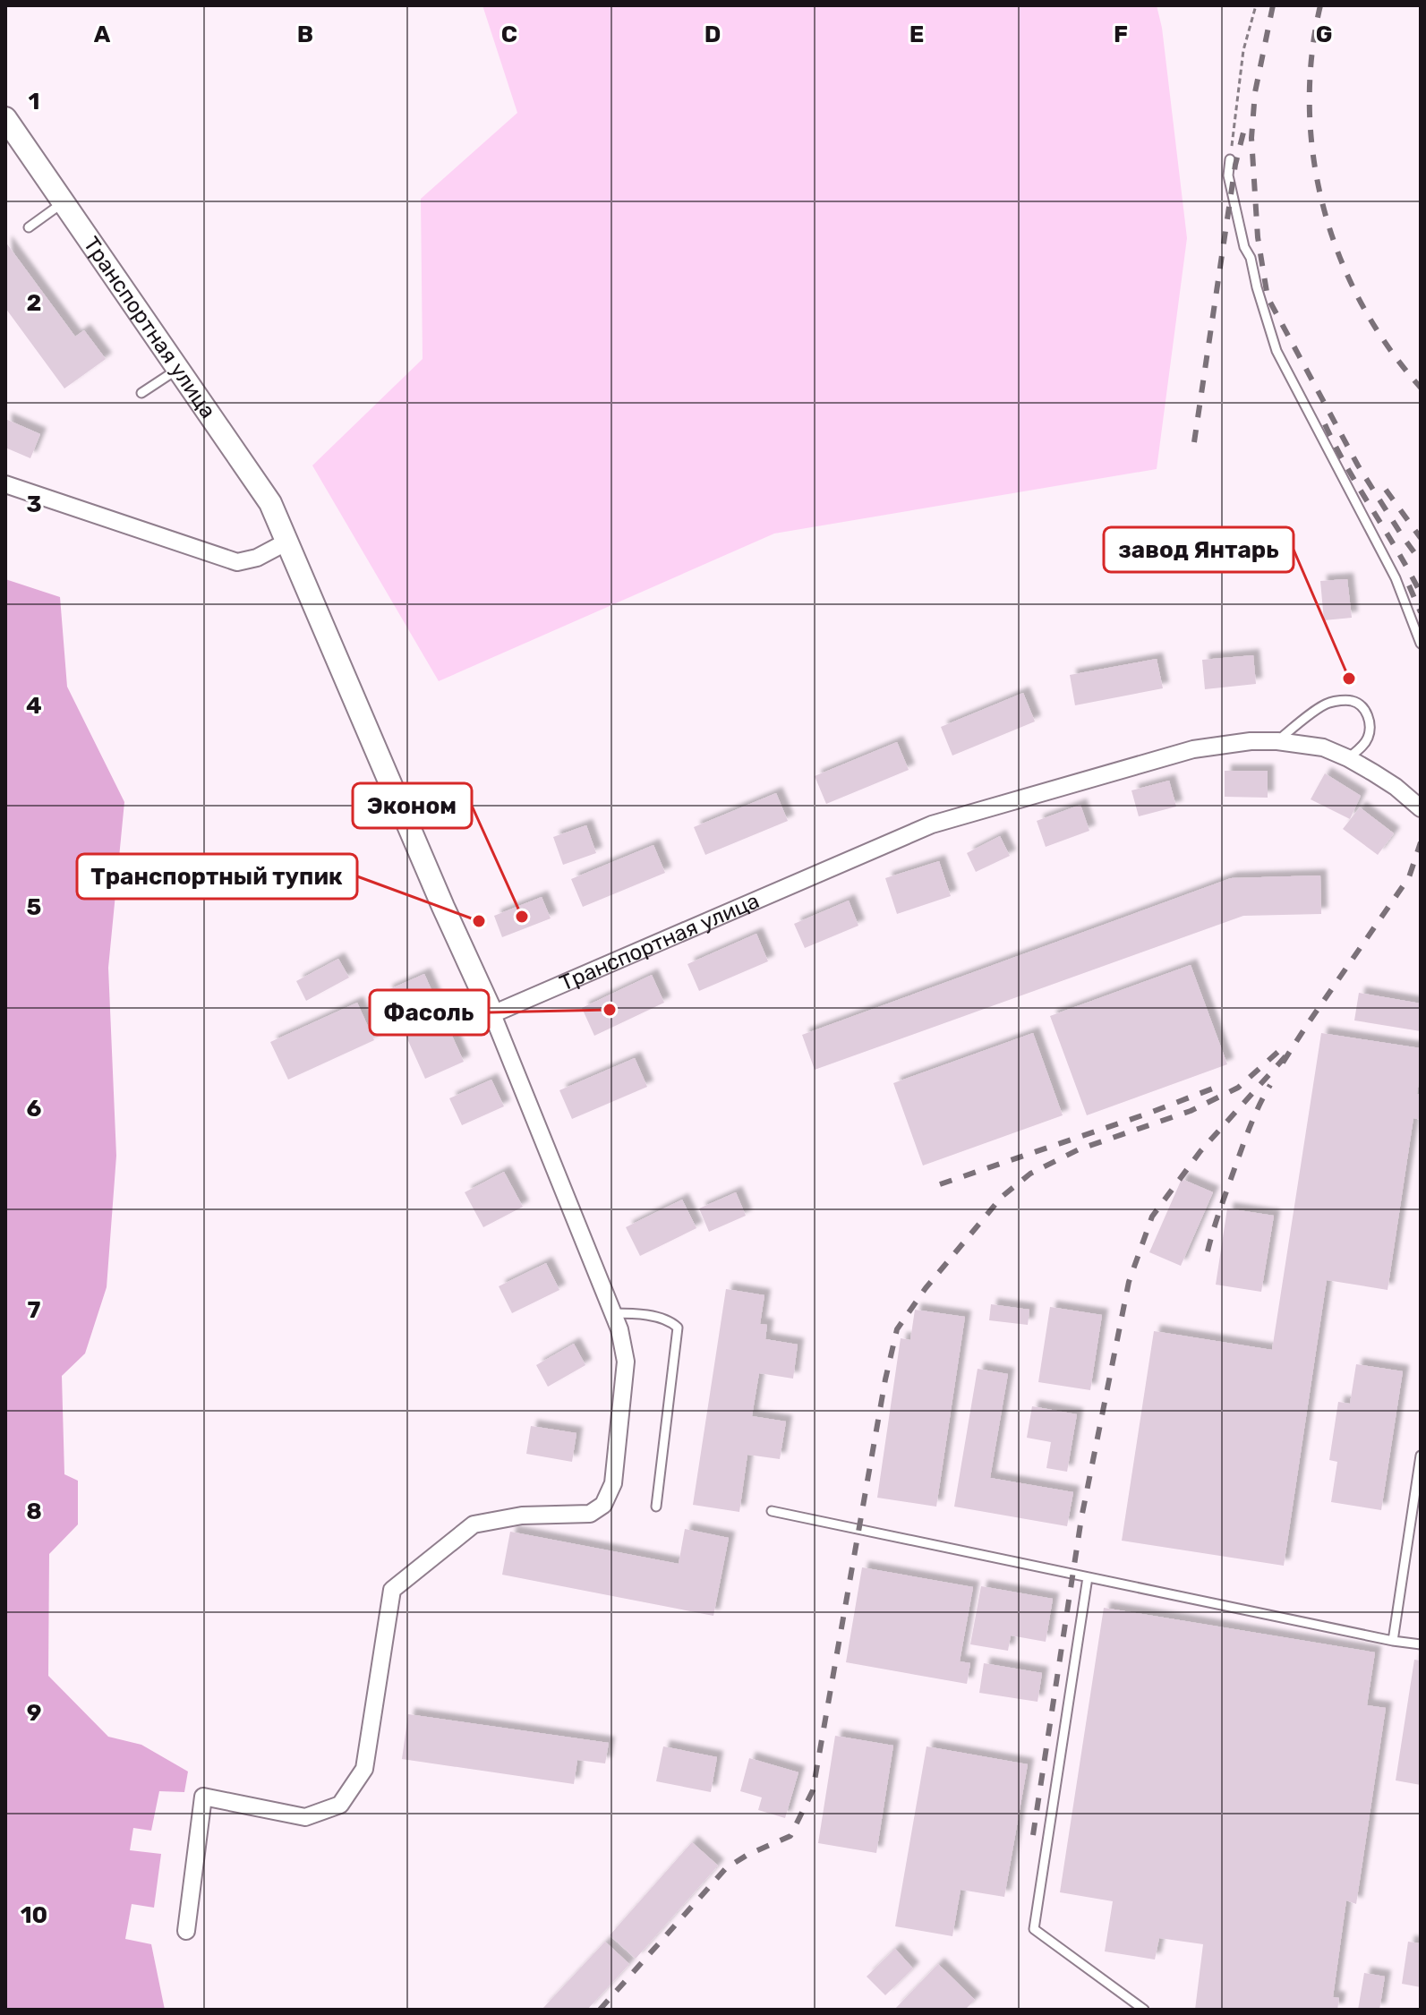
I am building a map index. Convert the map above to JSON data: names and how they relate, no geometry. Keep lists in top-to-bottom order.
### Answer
{
  "streets": {
    "street": ["Транспортная улица"]
  },
  "places": [
    "завод Янтарь",
    "Эконом",
    "Транспортный тупик",
    "Фасоль"
  ],
  "grid": {
    "columns": [
      "A",
      "B",
      "C",
      "D",
      "E",
      "F",
      "G"
    ],
    "rows": [
      "1",
      "2",
      "3",
      "4",
      "5",
      "6",
      "7",
      "8",
      "9",
      "10"
    ]
  }
}
